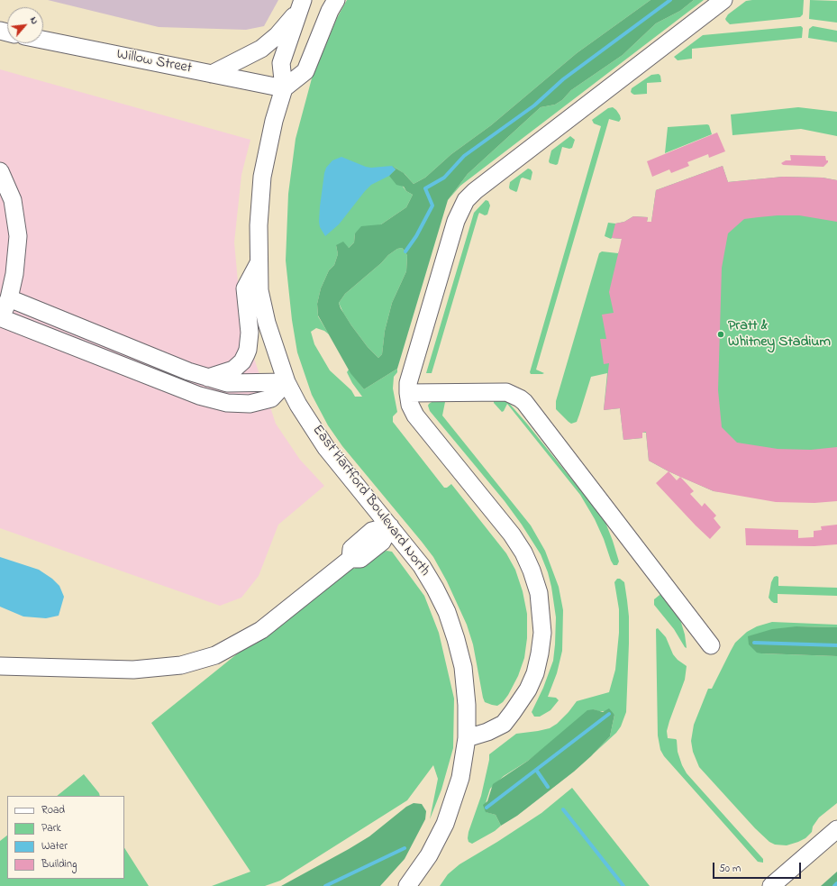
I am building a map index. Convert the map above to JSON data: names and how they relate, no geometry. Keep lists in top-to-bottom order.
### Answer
{
  "streets": {
    "street": ["Willow Street", "East Hartford Boulevard North"]
  },
  "crossings": [
    ["Willow Street", "East Hartford Boulevard North"]
  ],
  "places": ["Pratt & Whitney Stadium"],
  "legend": [
    "Road",
    "Park",
    "Water",
    "Building"
  ],
  "scale_bar": "50 m",
  "north": "top right"
}
